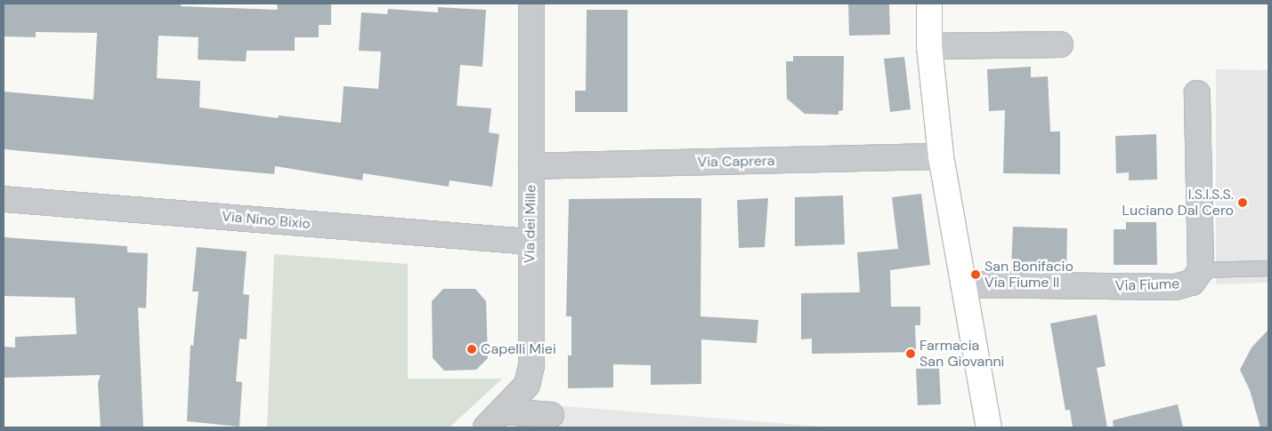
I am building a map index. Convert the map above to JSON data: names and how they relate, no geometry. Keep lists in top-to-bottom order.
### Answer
{
  "streets": {
    "street": [
      "Via Caprera",
      "Via Nino Bixio",
      "Via dei Mille",
      "Via Fiume"
    ]
  },
  "crossings": [
    ["Via Caprera", "Via dei Mille"],
    ["Via Nino Bixio", "Via dei Mille"]
  ],
  "places": [
    "I.S.I.S.S. Luciano Dal Cero",
    "San Bonifacio Via Fiume II",
    "Capelli Miei",
    "Farmacia San Giovanni"
  ]
}
